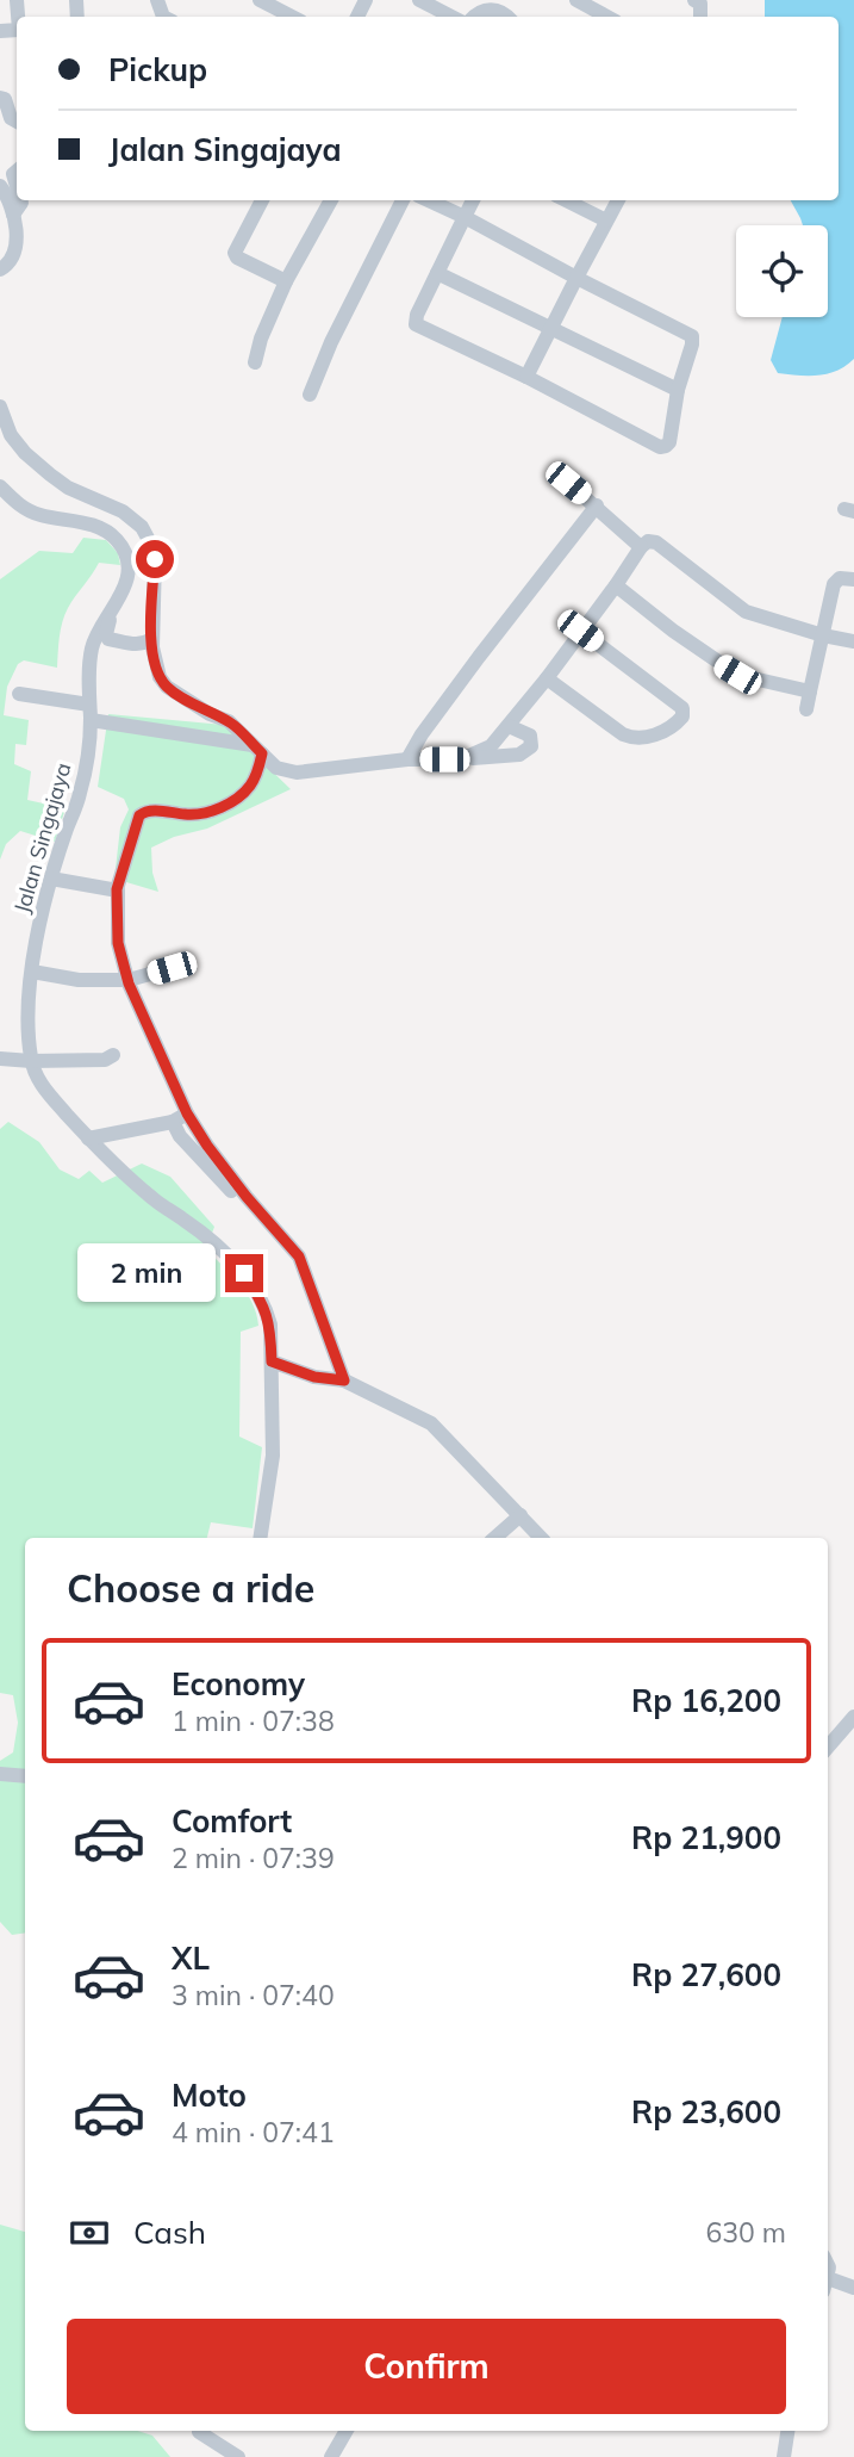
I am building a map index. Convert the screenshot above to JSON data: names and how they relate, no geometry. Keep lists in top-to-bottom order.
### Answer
{
  "streets": {
    "street": ["Jalan Singajaya"]
  },
  "page": {
    "banner": ["Pickup", "Jalan Singajaya"],
    "bubble": "2 min",
    "heading": "Choose a ride",
    "list": [
      {
        "name": "Economy",
        "note": "1 min · 07:38",
        "value": "Rp 16,200"
      },
      {
        "name": "Comfort",
        "note": "2 min · 07:39",
        "value": "Rp 21,900"
      },
      {
        "name": "XL",
        "note": "3 min · 07:40",
        "value": "Rp 27,600"
      },
      {
        "name": "Moto",
        "note": "4 min · 07:41",
        "value": "Rp 23,600"
      }
    ],
    "pay": ["Cash", "630 m"],
    "buttons": "Confirm"
  }
}
